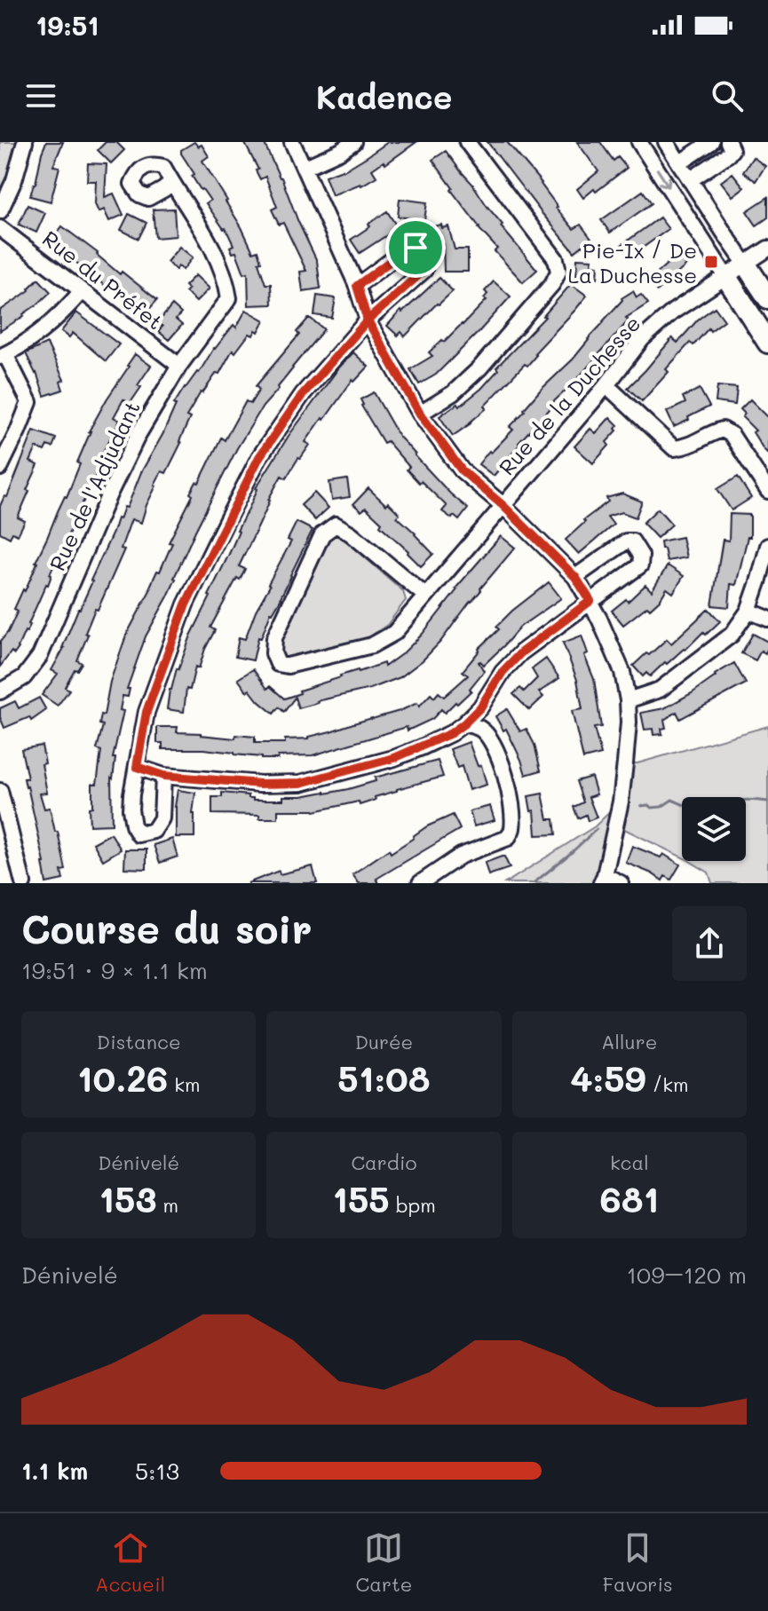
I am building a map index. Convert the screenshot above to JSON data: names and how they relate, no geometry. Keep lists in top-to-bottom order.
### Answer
{
  "streets": {
    "street": ["Rue du Préfet", "Rue de la Duchesse", "Rue de l'Adjudant"]
  },
  "crossings": [
    ["Rue du Préfet", "Rue de l'Adjudant"]
  ],
  "places": {
    "transit": ["Pie-Ix / De La Duchesse"]
  },
  "page": {
    "status": "19:51",
    "header": "Kadence",
    "heading": ["Course du soir", "19:51 · 9 × 1.1 km"],
    "stats": [
      ["Distance", "10.26 km"],
      ["Durée", "51:08"],
      ["Allure", "4:59 /km"],
      ["Dénivelé", "153 m"],
      ["Cardio", "155 bpm"],
      ["kcal", "681"]
    ],
    "chart": ["Dénivelé", "109–120 m"],
    "list": [
      {
        "name": "1.1 km",
        "note": "5:13"
      }
    ],
    "tabs": ["Accueil", "Carte", "Favoris"]
  }
}
